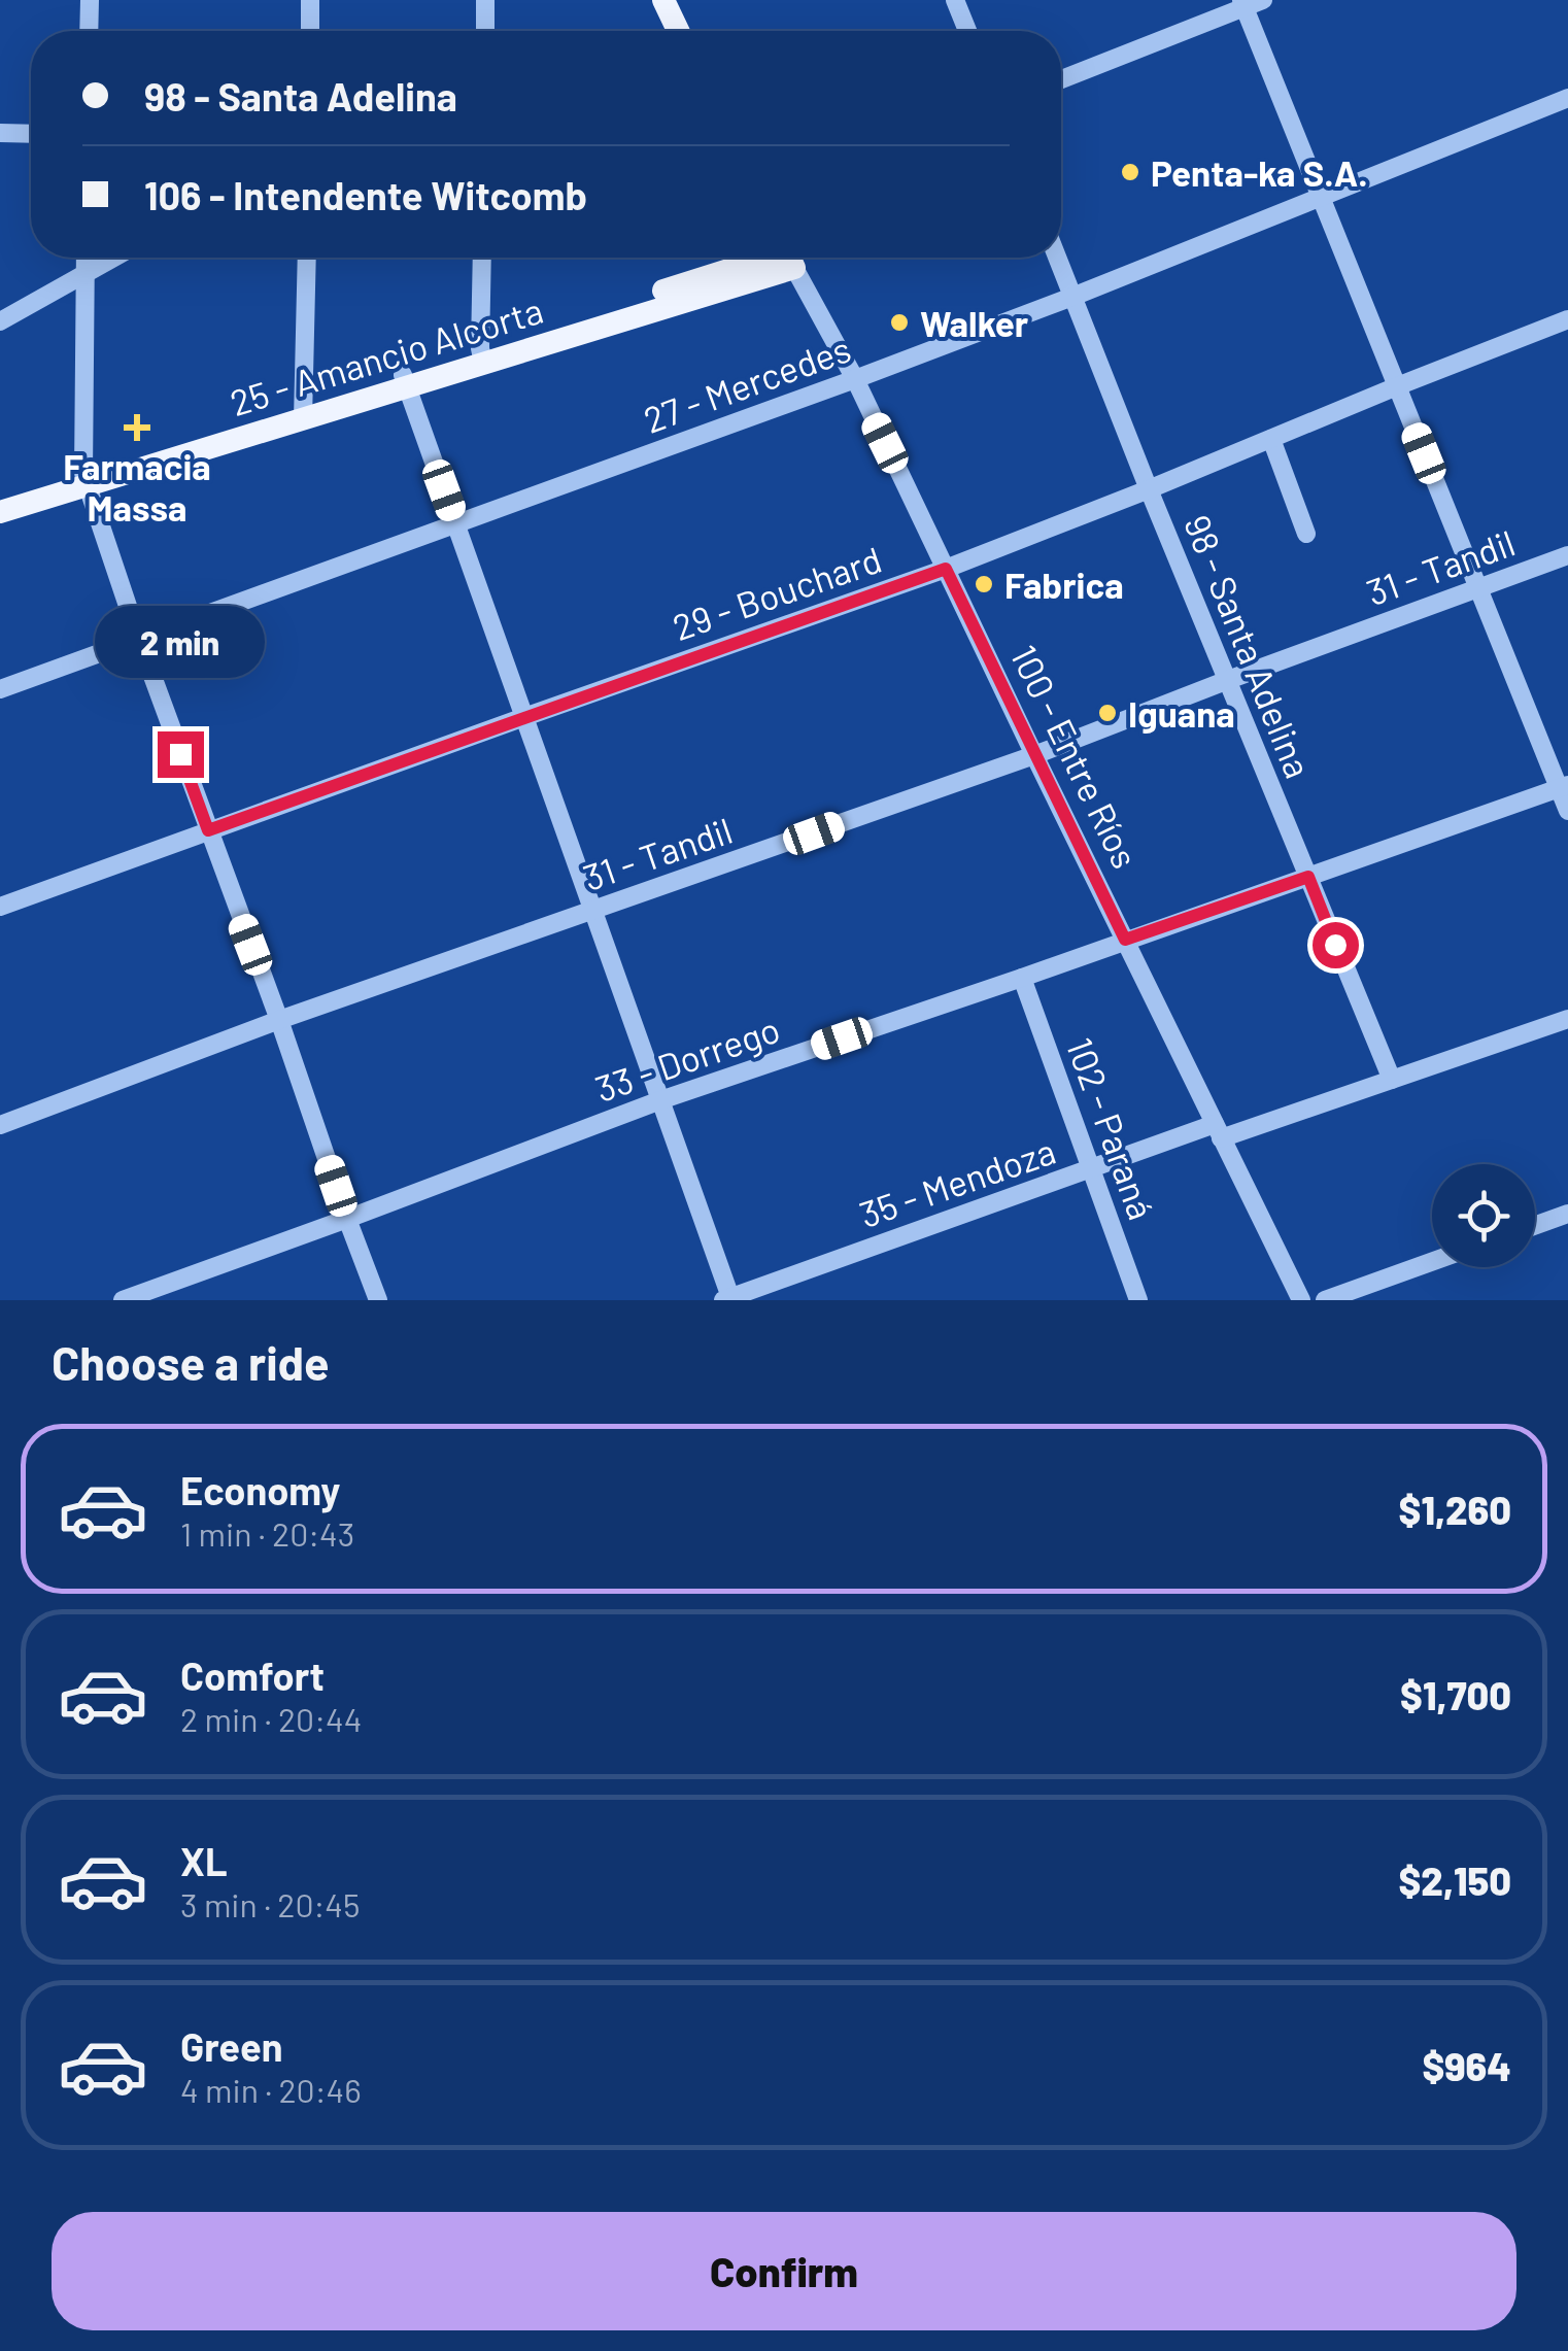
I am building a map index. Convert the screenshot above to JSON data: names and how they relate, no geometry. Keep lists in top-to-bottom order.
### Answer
{
  "streets": {
    "street": [
      "27 - Mercedes",
      "31 - Tandil",
      "29 - Bouchard",
      "98 - Santa Adelina",
      "100 - Entre Ríos",
      "33 - Dorrego",
      "102 - Paraná",
      "35 - Mendoza"
    ]
  },
  "crossings": [
    ["27 - Mercedes", "98 - Santa Adelina"],
    ["27 - Mercedes", "100 - Entre Ríos"],
    ["31 - Tandil", "98 - Santa Adelina"],
    ["31 - Tandil", "100 - Entre Ríos"],
    ["29 - Bouchard", "98 - Santa Adelina"],
    ["29 - Bouchard", "100 - Entre Ríos"],
    ["98 - Santa Adelina", "33 - Dorrego"],
    ["98 - Santa Adelina", "35 - Mendoza"],
    ["100 - Entre Ríos", "33 - Dorrego"],
    ["100 - Entre Ríos", "35 - Mendoza"],
    ["33 - Dorrego", "102 - Paraná"],
    ["102 - Paraná", "35 - Mendoza"]
  ],
  "places": {
    "other": [
      "Penta-ka S.A.",
      "Walker",
      "Fabrica",
      "Iguana"
    ],
    "health": ["Farmacia Massa"]
  },
  "page": {
    "banner": ["98 - Santa Adelina", "106 - Intendente Witcomb"],
    "bubble": "2 min",
    "heading": "Choose a ride",
    "list": [
      {
        "name": "Economy",
        "note": "1 min · 20:43",
        "value": "$1,260"
      },
      {
        "name": "Comfort",
        "note": "2 min · 20:44",
        "value": "$1,700"
      },
      {
        "name": "XL",
        "note": "3 min · 20:45",
        "value": "$2,150"
      },
      {
        "name": "Green",
        "note": "4 min · 20:46",
        "value": "$964"
      }
    ],
    "buttons": "Confirm"
  }
}
